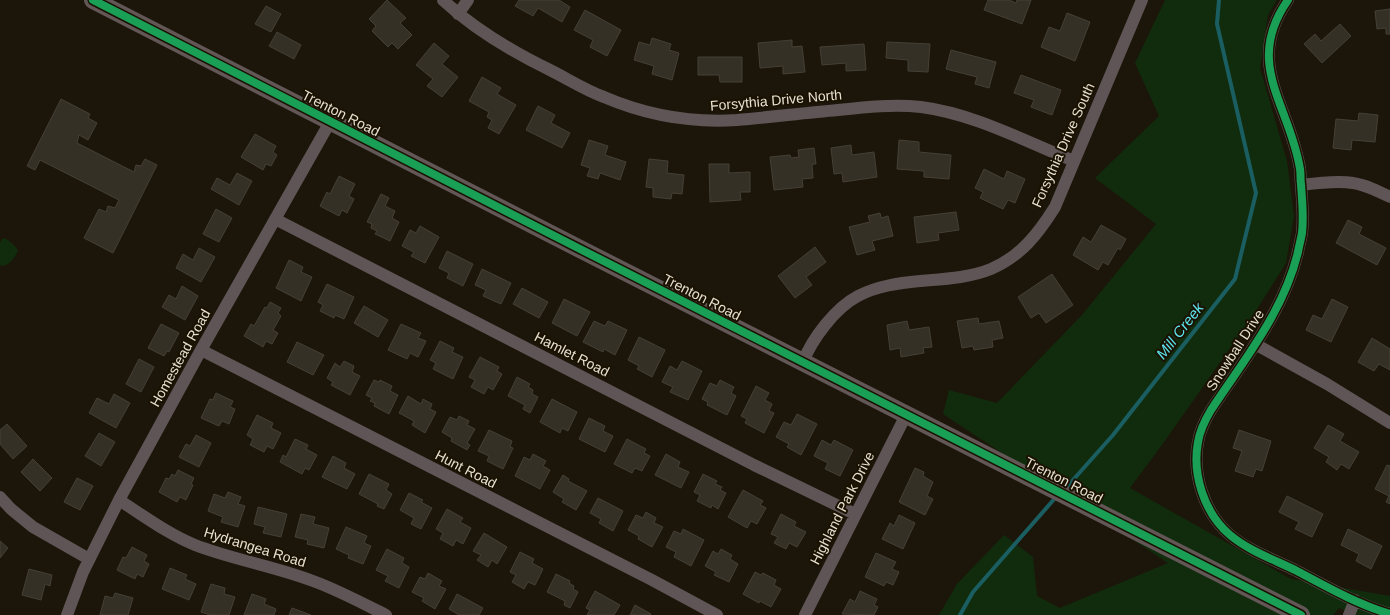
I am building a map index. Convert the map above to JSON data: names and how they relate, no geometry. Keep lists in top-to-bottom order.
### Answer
{
  "streets": {
    "main road": ["Trenton Road"],
    "street": [
      "Forsythia Drive North",
      "Forsythia Drive South",
      "Snowball Drive",
      "Hamlet Road",
      "Homestead Road",
      "Hunt Road",
      "Highland Park Drive",
      "Hydrangea Road"
    ]
  },
  "crossings": [
    ["Forsythia Drive North", "Forsythia Drive South"],
    ["Trenton Road", "Forsythia Drive South"],
    ["Trenton Road", "Homestead Road"],
    ["Trenton Road", "Highland Park Drive"],
    ["Hamlet Road", "Homestead Road"],
    ["Hamlet Road", "Highland Park Drive"],
    ["Homestead Road", "Hunt Road"],
    ["Homestead Road", "Hydrangea Road"]
  ],
  "water": ["Mill Creek"]
}
